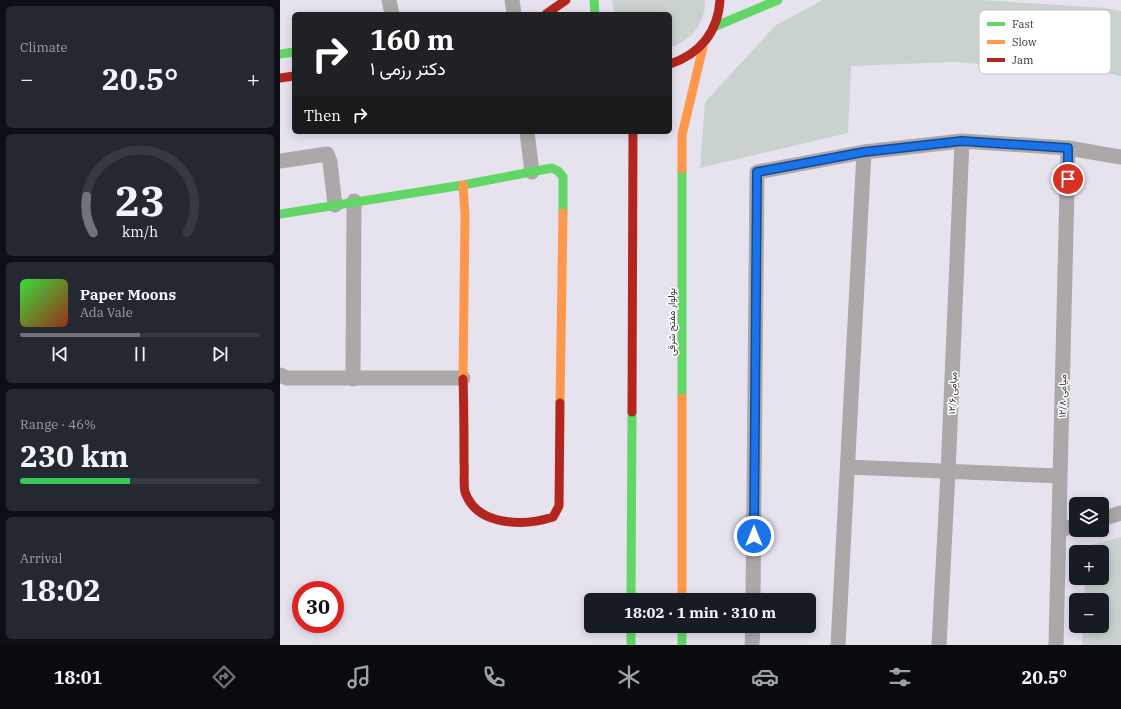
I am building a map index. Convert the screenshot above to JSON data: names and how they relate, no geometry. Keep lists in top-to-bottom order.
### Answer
{
  "streets": {
    "street": ["بولوار مفتح شرقی", "میامی ۱۲/۶", "میامی ۱۲/۸"]
  },
  "legend": ["Fast", "Slow", "Jam"],
  "page": {
    "tile": [
      "Climate",
      ["Range · 46%", "230 km"],
      ["Arrival", "18:02"]
    ],
    "turn": ["160 m", "دکتر رزمی ۱"],
    "heat": ["−", "20.5°", "+"],
    "then": "Then",
    "song": ["Paper Moons", "Ada Vale"],
    "map_buttons": ["+", "−"],
    "limit": "30",
    "trip": "18:02 · 1 min · 310 m",
    "tabs": ["18:01", "20.5°"],
    "gauge": ["23", "km/h"]
  }
}
